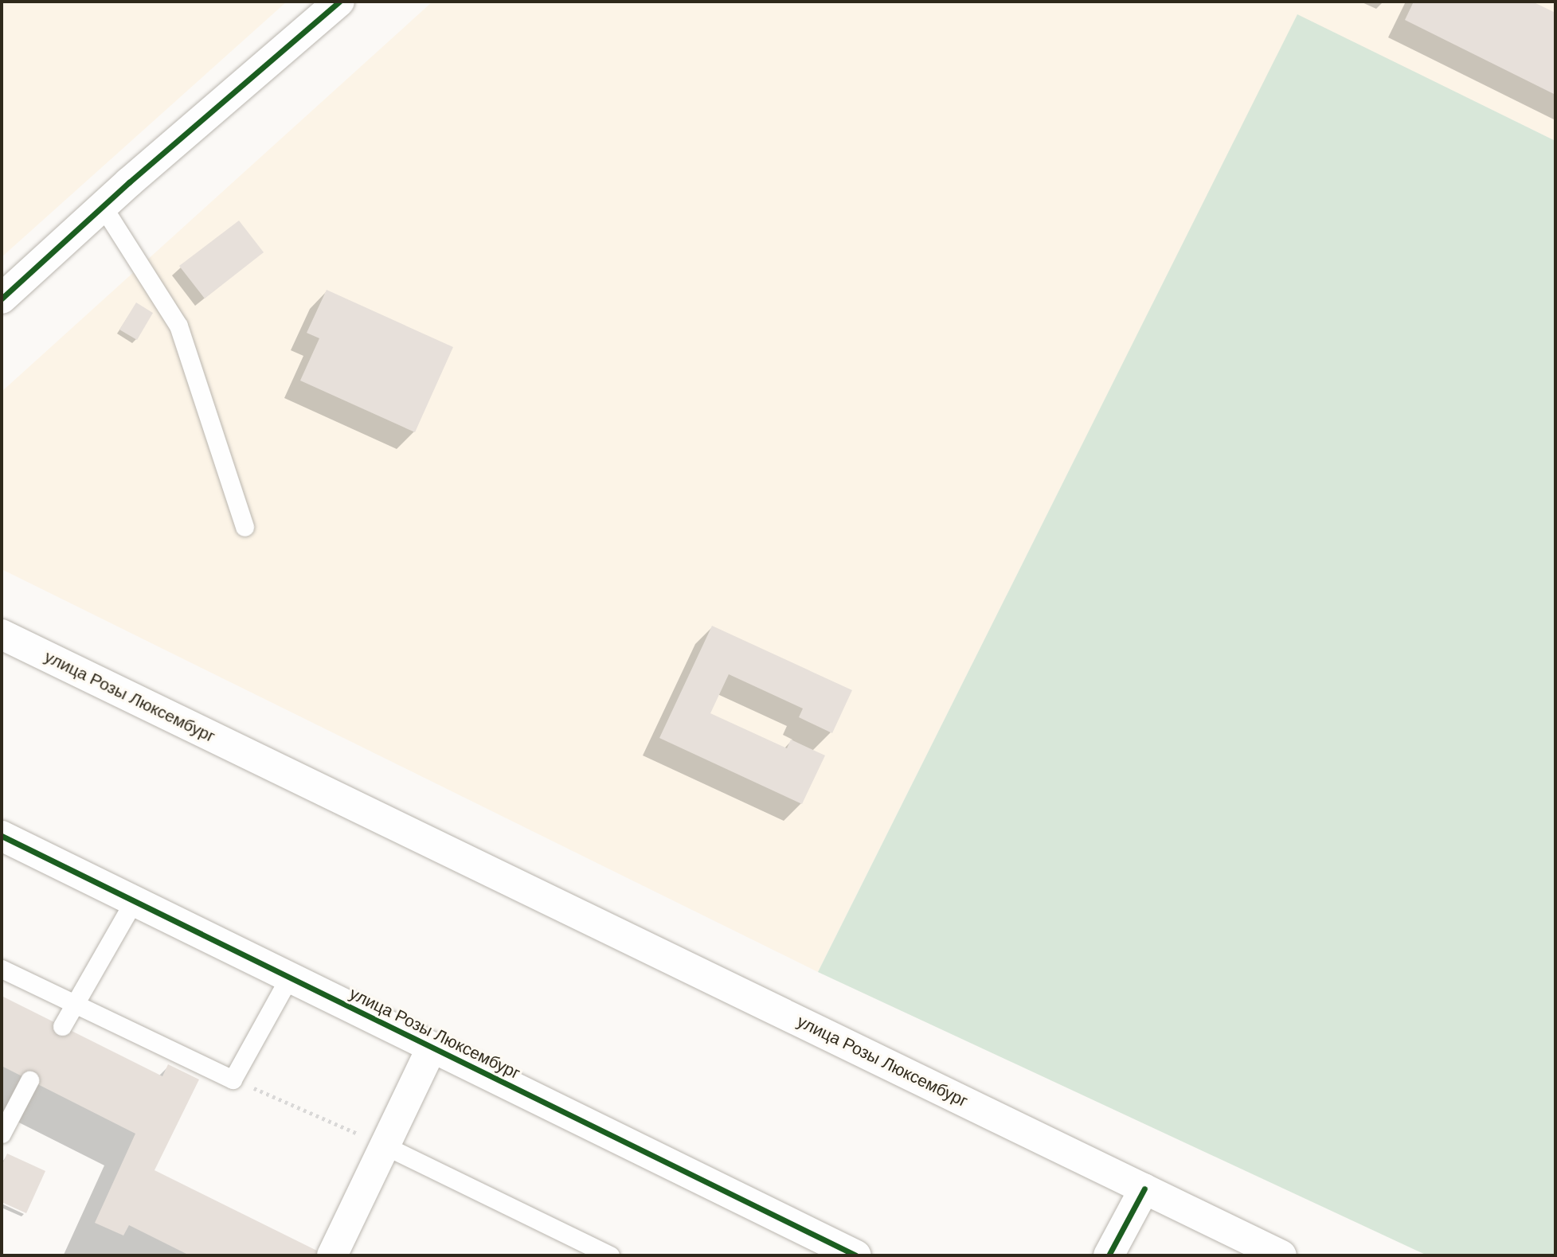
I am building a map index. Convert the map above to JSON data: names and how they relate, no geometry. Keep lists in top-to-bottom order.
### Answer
{
  "streets": {
    "street": ["улица Розы Люксембург"]
  }
}
